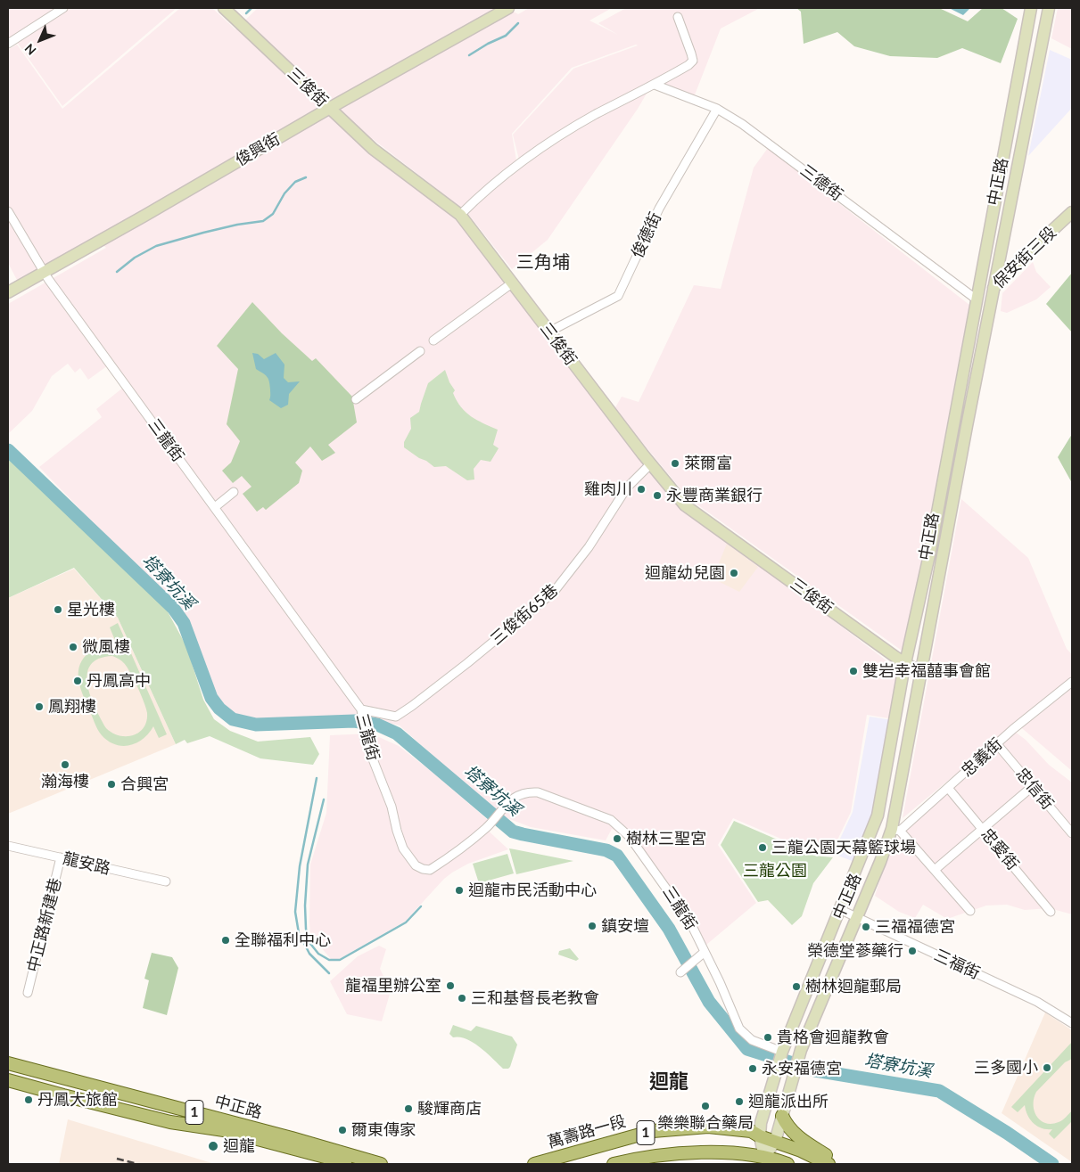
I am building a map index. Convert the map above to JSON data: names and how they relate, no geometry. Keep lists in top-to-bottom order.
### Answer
{
  "streets": {
    "main road": [
      "三俊街",
      "俊興街",
      "中正路",
      "保安街三段",
      "1",
      "萬壽路一段"
    ],
    "street": [
      "三德街",
      "俊德街",
      "三龍街",
      "三俊街65巷",
      "忠義街",
      "忠信街",
      "忠愛街",
      "龍安路",
      "中正路新建巷",
      "三福街"
    ]
  },
  "crossings": [
    ["三俊街", "俊興街"],
    ["三俊街", "中正路"],
    ["三俊街", "俊德街"],
    ["三俊街", "三俊街65巷"],
    ["俊興街", "三龍街"],
    ["中正路", "三德街"],
    ["中正路", "保安街三段"],
    ["中正路", "三龍街"],
    ["中正路", "忠義街"],
    ["中正路", "三福街"],
    ["中正路", "萬壽路一段"],
    ["三德街", "俊德街"],
    ["三德街", "保安街三段"],
    ["三龍街", "三俊街65巷"],
    ["忠義街", "忠信街"],
    ["忠義街", "忠愛街"],
    ["龍安路", "中正路新建巷"]
  ],
  "districts": ["三角埔", "迴龍"],
  "water": ["塔寮坑溪"],
  "parks": ["三龍公園"],
  "places": [
    "萊爾富",
    "雞肉川",
    "永豐商業銀行",
    "迴龍幼兒園",
    "星光樓",
    "微風樓",
    "雙岩幸福囍事會館",
    "丹鳳高中",
    "鳳翔樓",
    "瀚海樓",
    "合興宮",
    "樹林三聖宮",
    "三龍公園天幕籃球場",
    "迴龍市民活動中心",
    "鎮安壇",
    "三福福德宮",
    "全聯福利中心",
    "榮德堂蔘藥行",
    "龍福里辦公室",
    "樹林迴龍郵局",
    "三和基督長老教會",
    "貴格會迴龍教會",
    "三多國小",
    "永安福德宮",
    "丹鳳大旅館",
    "迴龍派出所",
    "樂樂聯合藥局",
    "駿輝商店",
    "爾東傳家",
    "迴龍"
  ],
  "north": "bottom left"
}
